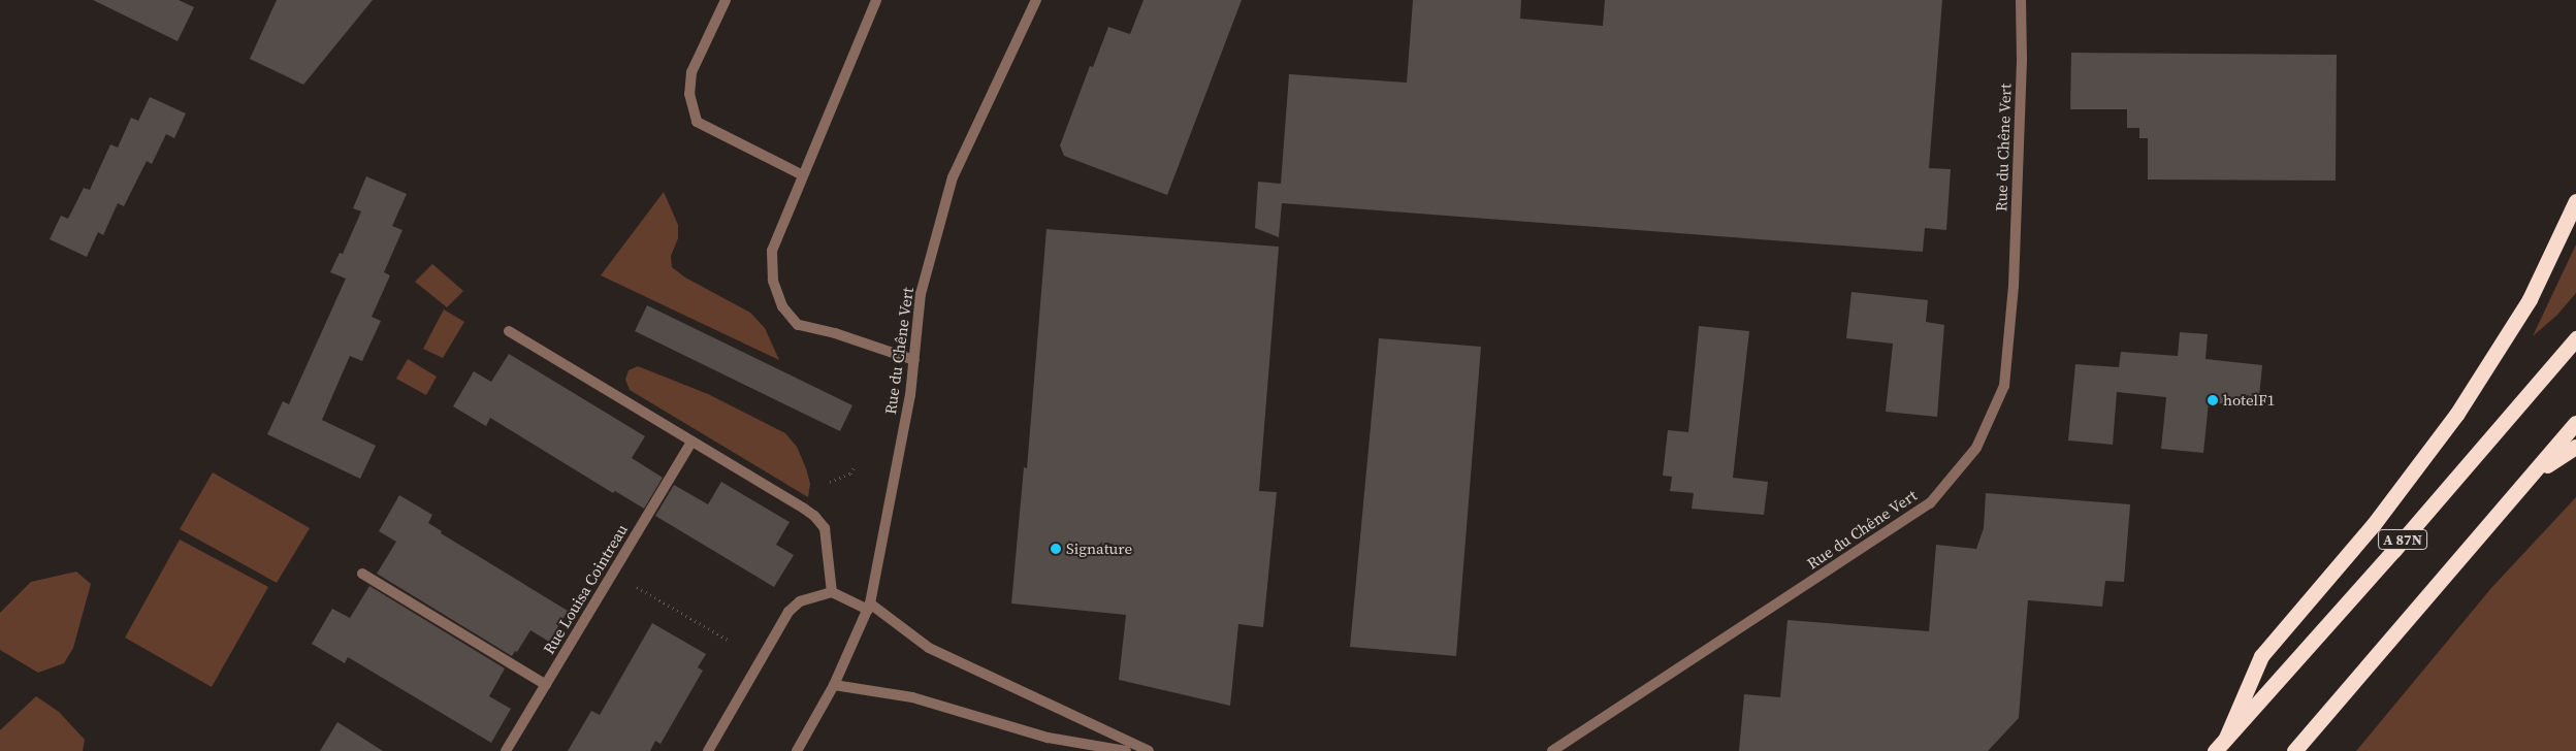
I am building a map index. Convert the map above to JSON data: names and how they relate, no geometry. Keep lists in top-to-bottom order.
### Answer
{
  "streets": {
    "highway": ["A 87N"],
    "street": ["Rue du Chêne Vert", "Rue Louisa Cointreau"]
  },
  "places": ["hotelF1", "Signature"]
}
